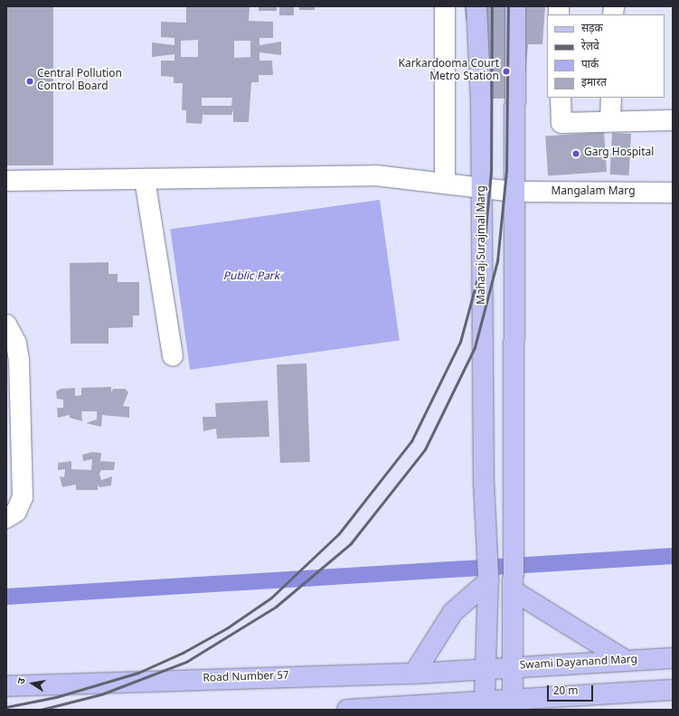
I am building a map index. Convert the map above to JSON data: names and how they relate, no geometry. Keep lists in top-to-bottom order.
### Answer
{
  "streets": {
    "main road": ["Maharaj Surajmal Marg", "Swami Dayanand Marg", "Road Number 57"],
    "street": ["Mangalam Marg"]
  },
  "crossings": [
    ["Mangalam Marg", "Maharaj Surajmal Marg"],
    ["Maharaj Surajmal Marg", "Swami Dayanand Marg"],
    ["Maharaj Surajmal Marg", "Road Number 57"],
    ["Swami Dayanand Marg", "Road Number 57"]
  ],
  "parks": ["Public Park"],
  "places": ["Karkardooma Court Metro Station", "Central Pollution Control Board", "Garg Hospital"],
  "legend": [
    "सड़क",
    "रेलवे",
    "पार्क",
    "इमारत"
  ],
  "scale_bar": "20 m",
  "north": "left"
}
